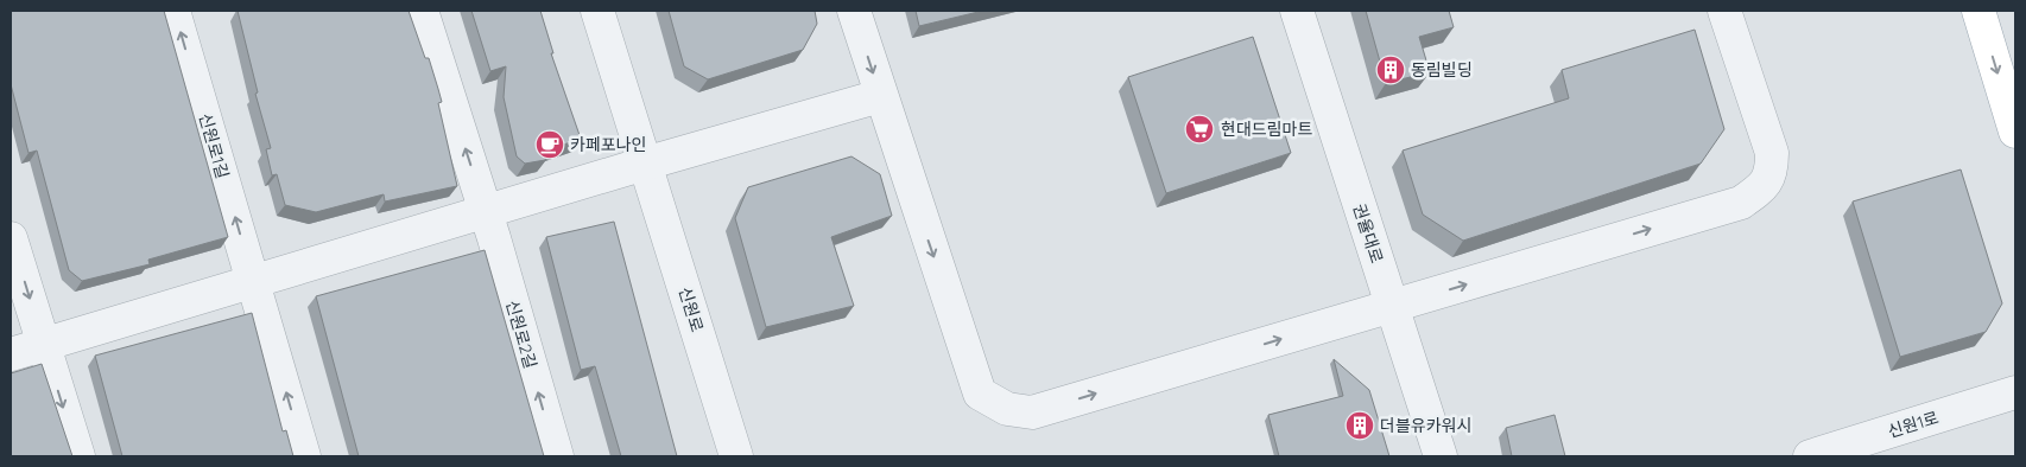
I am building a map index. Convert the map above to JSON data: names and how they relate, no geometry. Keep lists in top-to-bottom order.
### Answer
{
  "streets": {
    "street": [
      "신원로1길",
      "권율대로",
      "신원로",
      "신원로2길",
      "신원1로"
    ]
  },
  "places": {
    "building": ["동림빌딩", "더블유카워시"],
    "supermarket": ["현대드림마트"],
    "cafe": ["카페포나인"]
  }
}
